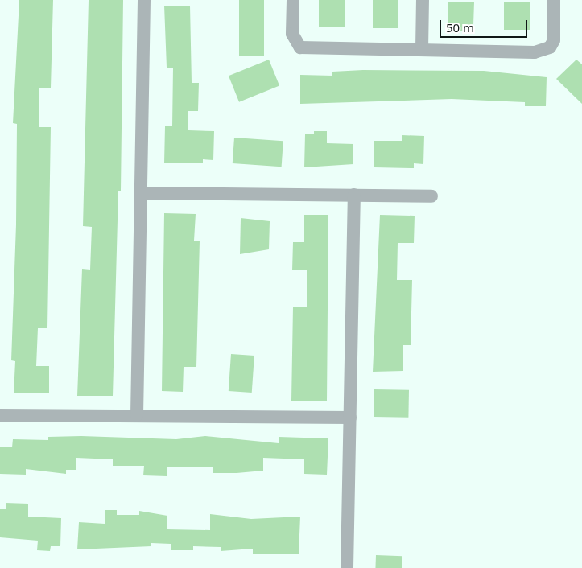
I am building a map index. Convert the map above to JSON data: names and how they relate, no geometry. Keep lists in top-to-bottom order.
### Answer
{
  "scale_bar": "50 m"
}
